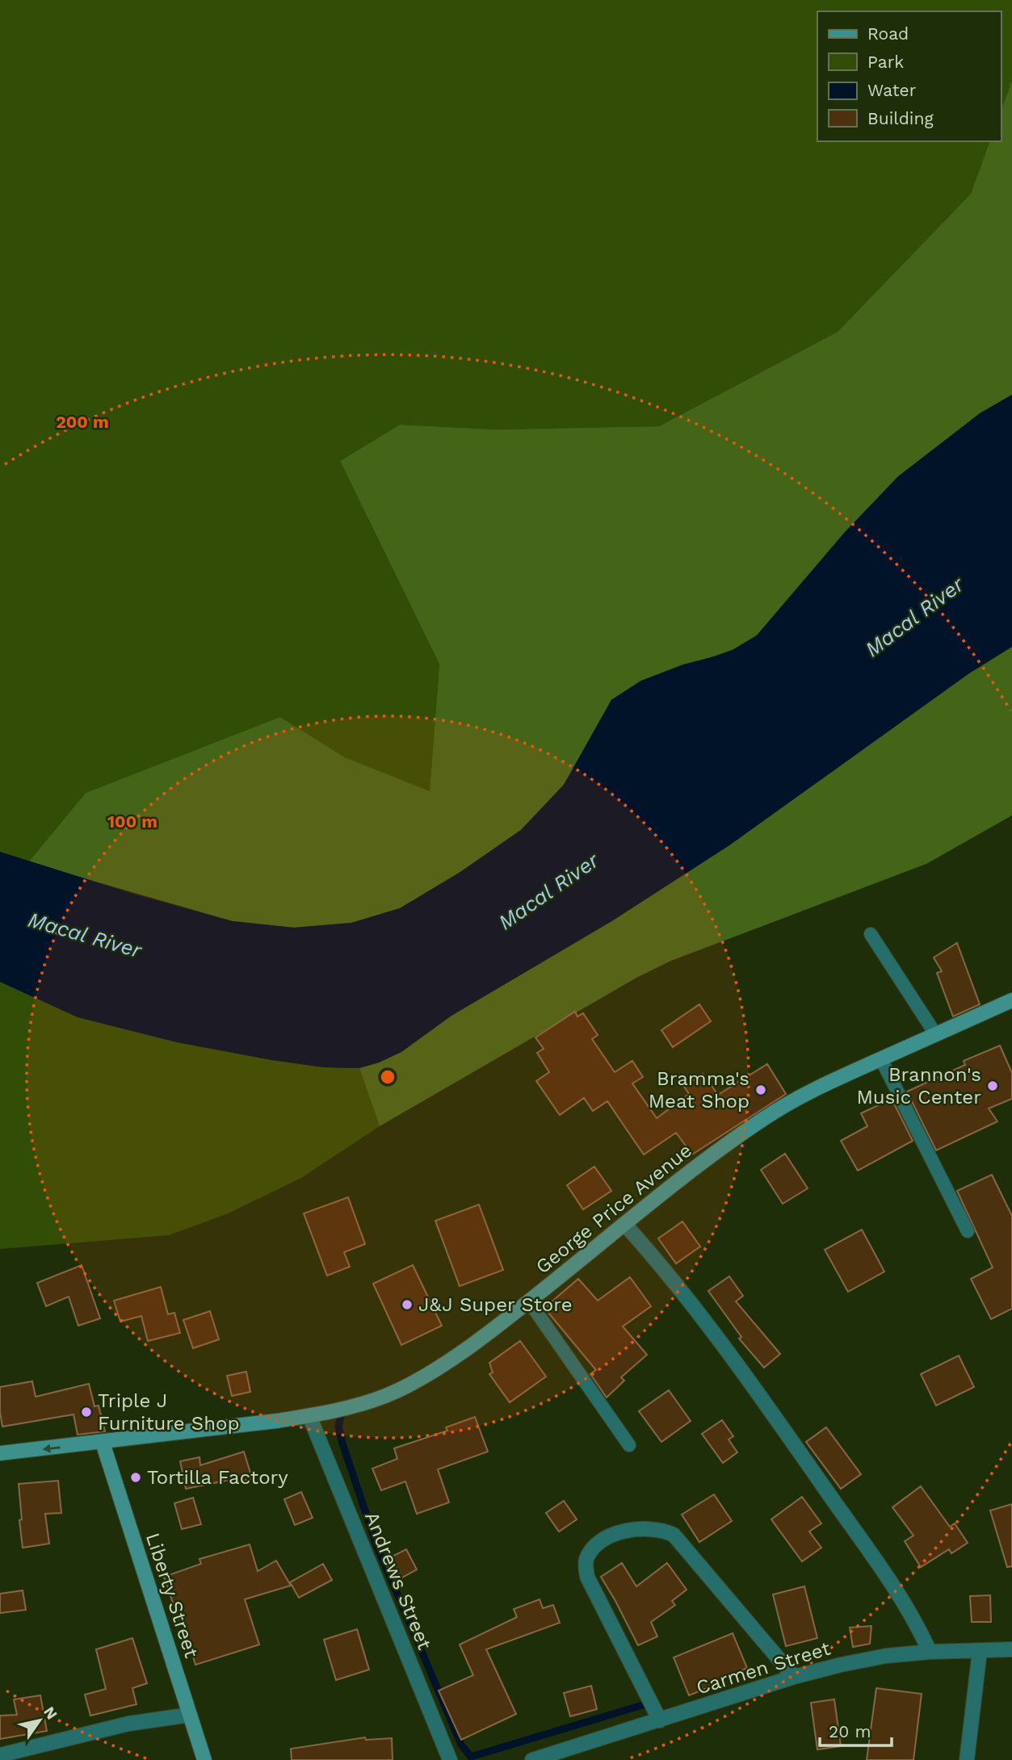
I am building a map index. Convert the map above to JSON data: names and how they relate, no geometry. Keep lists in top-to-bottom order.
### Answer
{
  "streets": {
    "main road": ["George Price Avenue", "Liberty Street"],
    "street": ["Andrews Street", "Carmen Street"]
  },
  "crossings": [
    ["George Price Avenue", "Andrews Street"],
    ["George Price Avenue", "Liberty Street"]
  ],
  "water": ["Macal River"],
  "places": [
    "Brannon's Music Center",
    "Bramma's Meat Shop",
    "J&J Super Store",
    "Triple J Furniture Shop",
    "Tortilla Factory"
  ],
  "legend": [
    "Road",
    "Park",
    "Water",
    "Building"
  ],
  "scale_bar": "20 m",
  "north": "top right",
  "rings": ["200 m", "100 m"]
}
